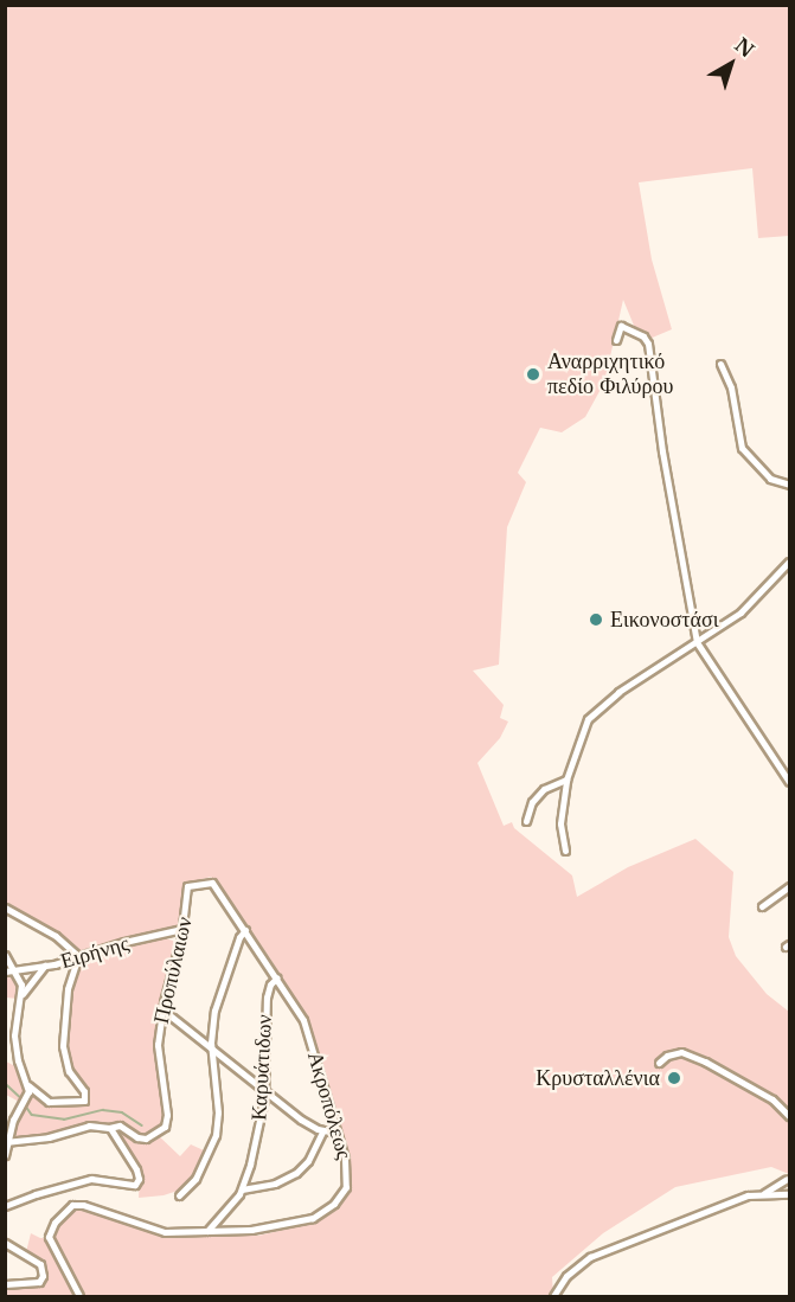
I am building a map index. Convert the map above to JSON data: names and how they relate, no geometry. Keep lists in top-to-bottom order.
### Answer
{
  "streets": {
    "street": [
      "Ειρήνης",
      "Προπύλαιων",
      "Καρυάτιδων",
      "Ακροπόλεως"
    ]
  },
  "crossings": [
    ["Ειρήνης", "Προπύλαιων"],
    ["Προπύλαιων", "Ακροπόλεως"],
    ["Καρυάτιδων", "Ακροπόλεως"]
  ],
  "places": ["Αναρριχητικό πεδίο Φιλύρου", "Εικονοστάσι", "Κρυσταλλένια"],
  "north": "top right"
}
